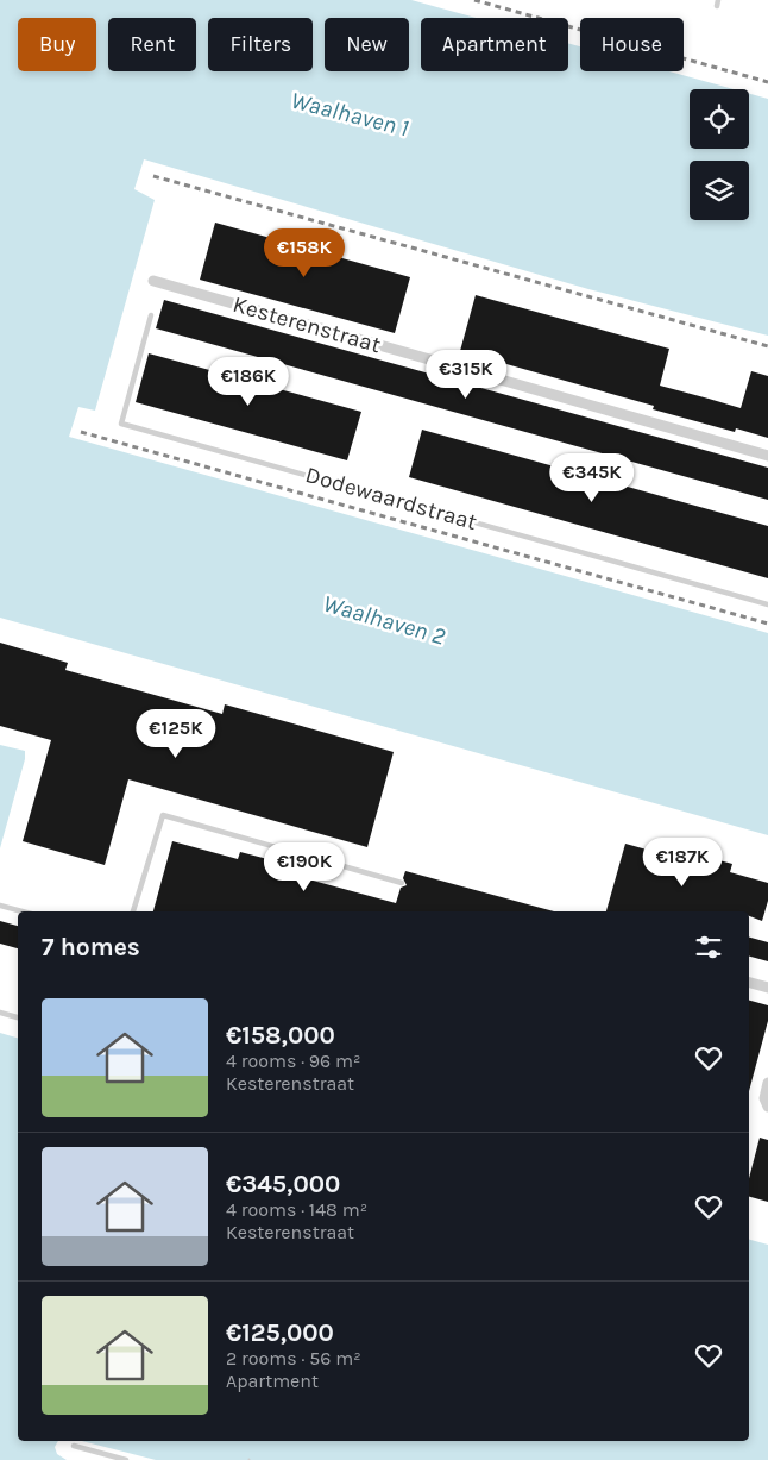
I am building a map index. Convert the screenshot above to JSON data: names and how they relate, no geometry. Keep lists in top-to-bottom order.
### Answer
{
  "streets": {
    "street": ["Kesterenstraat"],
    "lane": ["Dodewaardstraat"]
  },
  "water": ["Waalhaven 1", "Waalhaven 2"],
  "page": {
    "chip": [
      "Buy",
      "Rent",
      "Filters",
      "New",
      "Apartment",
      "House"
    ],
    "price": [
      "€158K",
      "€315K",
      "€186K",
      "€345K",
      "€125K",
      "€187K",
      "€190K"
    ],
    "heading": "7 homes",
    "list": [
      {
        "name": "€158,000",
        "note": "4 rooms · 96 m² · Kesterenstraat"
      },
      {
        "name": "€345,000",
        "note": "4 rooms · 148 m² · Kesterenstraat"
      },
      {
        "name": "€125,000",
        "note": "2 rooms · 56 m² · Apartment"
      }
    ]
  }
}
